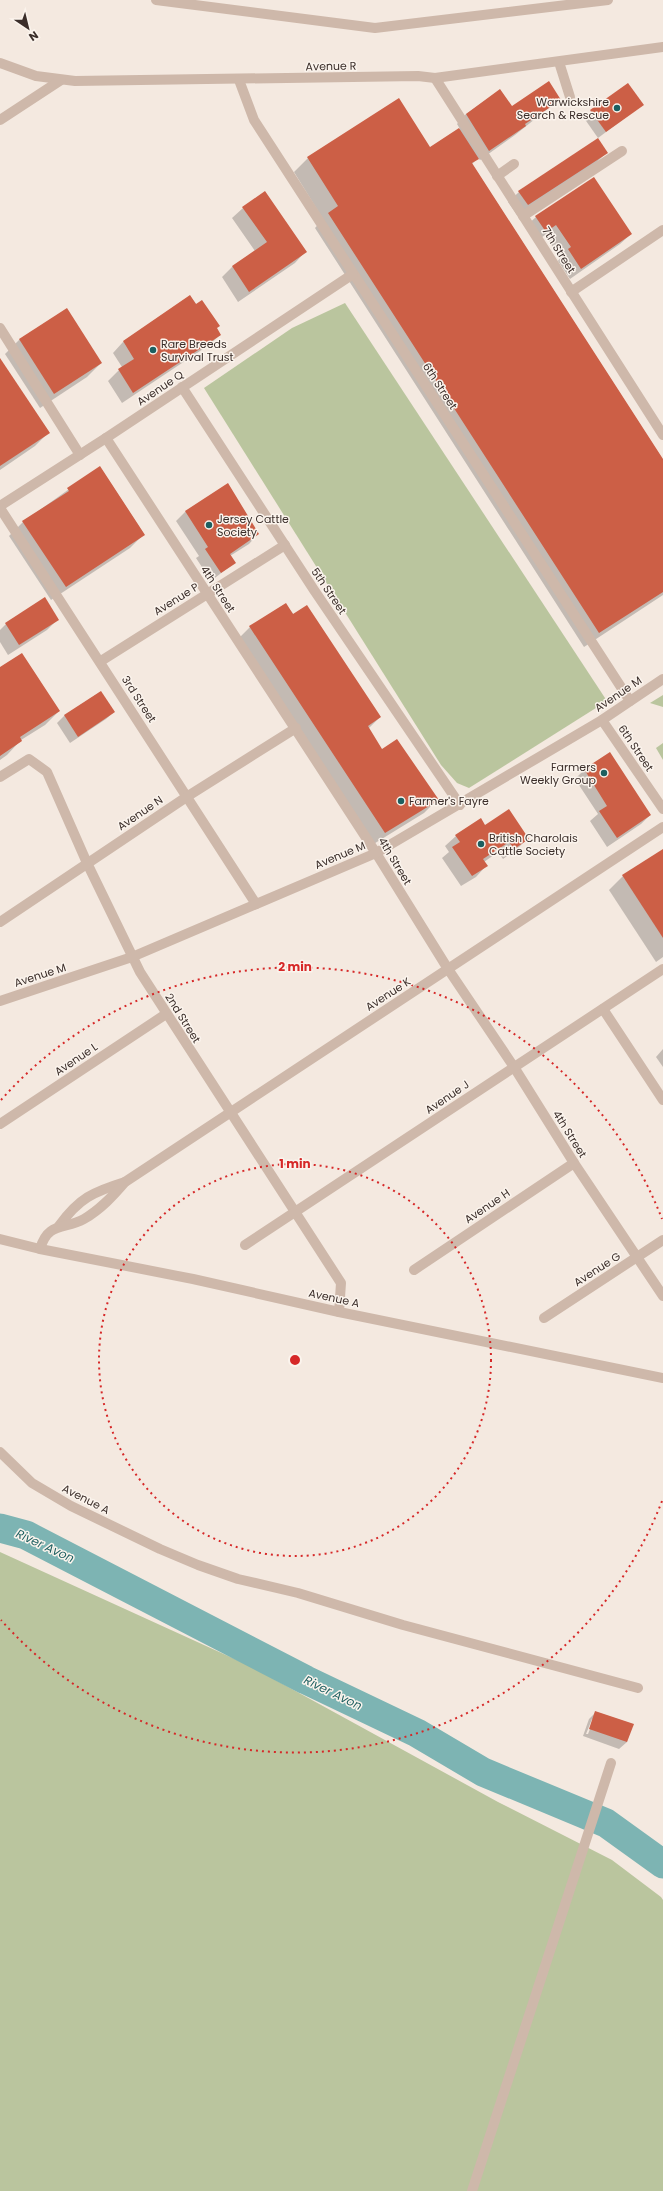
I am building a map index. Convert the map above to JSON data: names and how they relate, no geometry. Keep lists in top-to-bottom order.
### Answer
{
  "streets": {
    "lane": [
      "Avenue R",
      "7th Street",
      "6th Street",
      "Avenue Q",
      "4th Street",
      "5th Street",
      "Avenue P",
      "Avenue M",
      "3rd Street",
      "Avenue N",
      "Avenue K",
      "2nd Street",
      "Avenue L",
      "Avenue J",
      "Avenue H",
      "Avenue G",
      "Avenue A"
    ]
  },
  "crossings": [
    ["Avenue R", "7th Street"],
    ["Avenue R", "6th Street"],
    ["6th Street", "Avenue Q"],
    ["6th Street", "Avenue M"],
    ["Avenue Q", "4th Street"],
    ["Avenue Q", "5th Street"],
    ["Avenue Q", "3rd Street"],
    ["4th Street", "Avenue P"],
    ["4th Street", "Avenue M"],
    ["4th Street", "Avenue N"],
    ["4th Street", "Avenue K"],
    ["4th Street", "Avenue J"],
    ["4th Street", "Avenue H"],
    ["4th Street", "Avenue G"],
    ["5th Street", "Avenue P"],
    ["5th Street", "Avenue M"],
    ["Avenue P", "3rd Street"],
    ["Avenue M", "3rd Street"],
    ["Avenue M", "2nd Street"],
    ["3rd Street", "Avenue N"],
    ["Avenue N", "2nd Street"],
    ["Avenue K", "2nd Street"],
    ["Avenue K", "Avenue A"],
    ["2nd Street", "Avenue L"],
    ["2nd Street", "Avenue J"],
    ["2nd Street", "Avenue A"]
  ],
  "water": ["River Avon"],
  "places": [
    "Warwickshire Search & Rescue",
    "Rare Breeds Survival Trust",
    "Jersey Cattle Society",
    "Farmers Weekly Group",
    "Farmer's Fayre",
    "British Charolais Cattle Society"
  ],
  "north": "bottom right",
  "rings": ["2 min", "1 min"]
}
